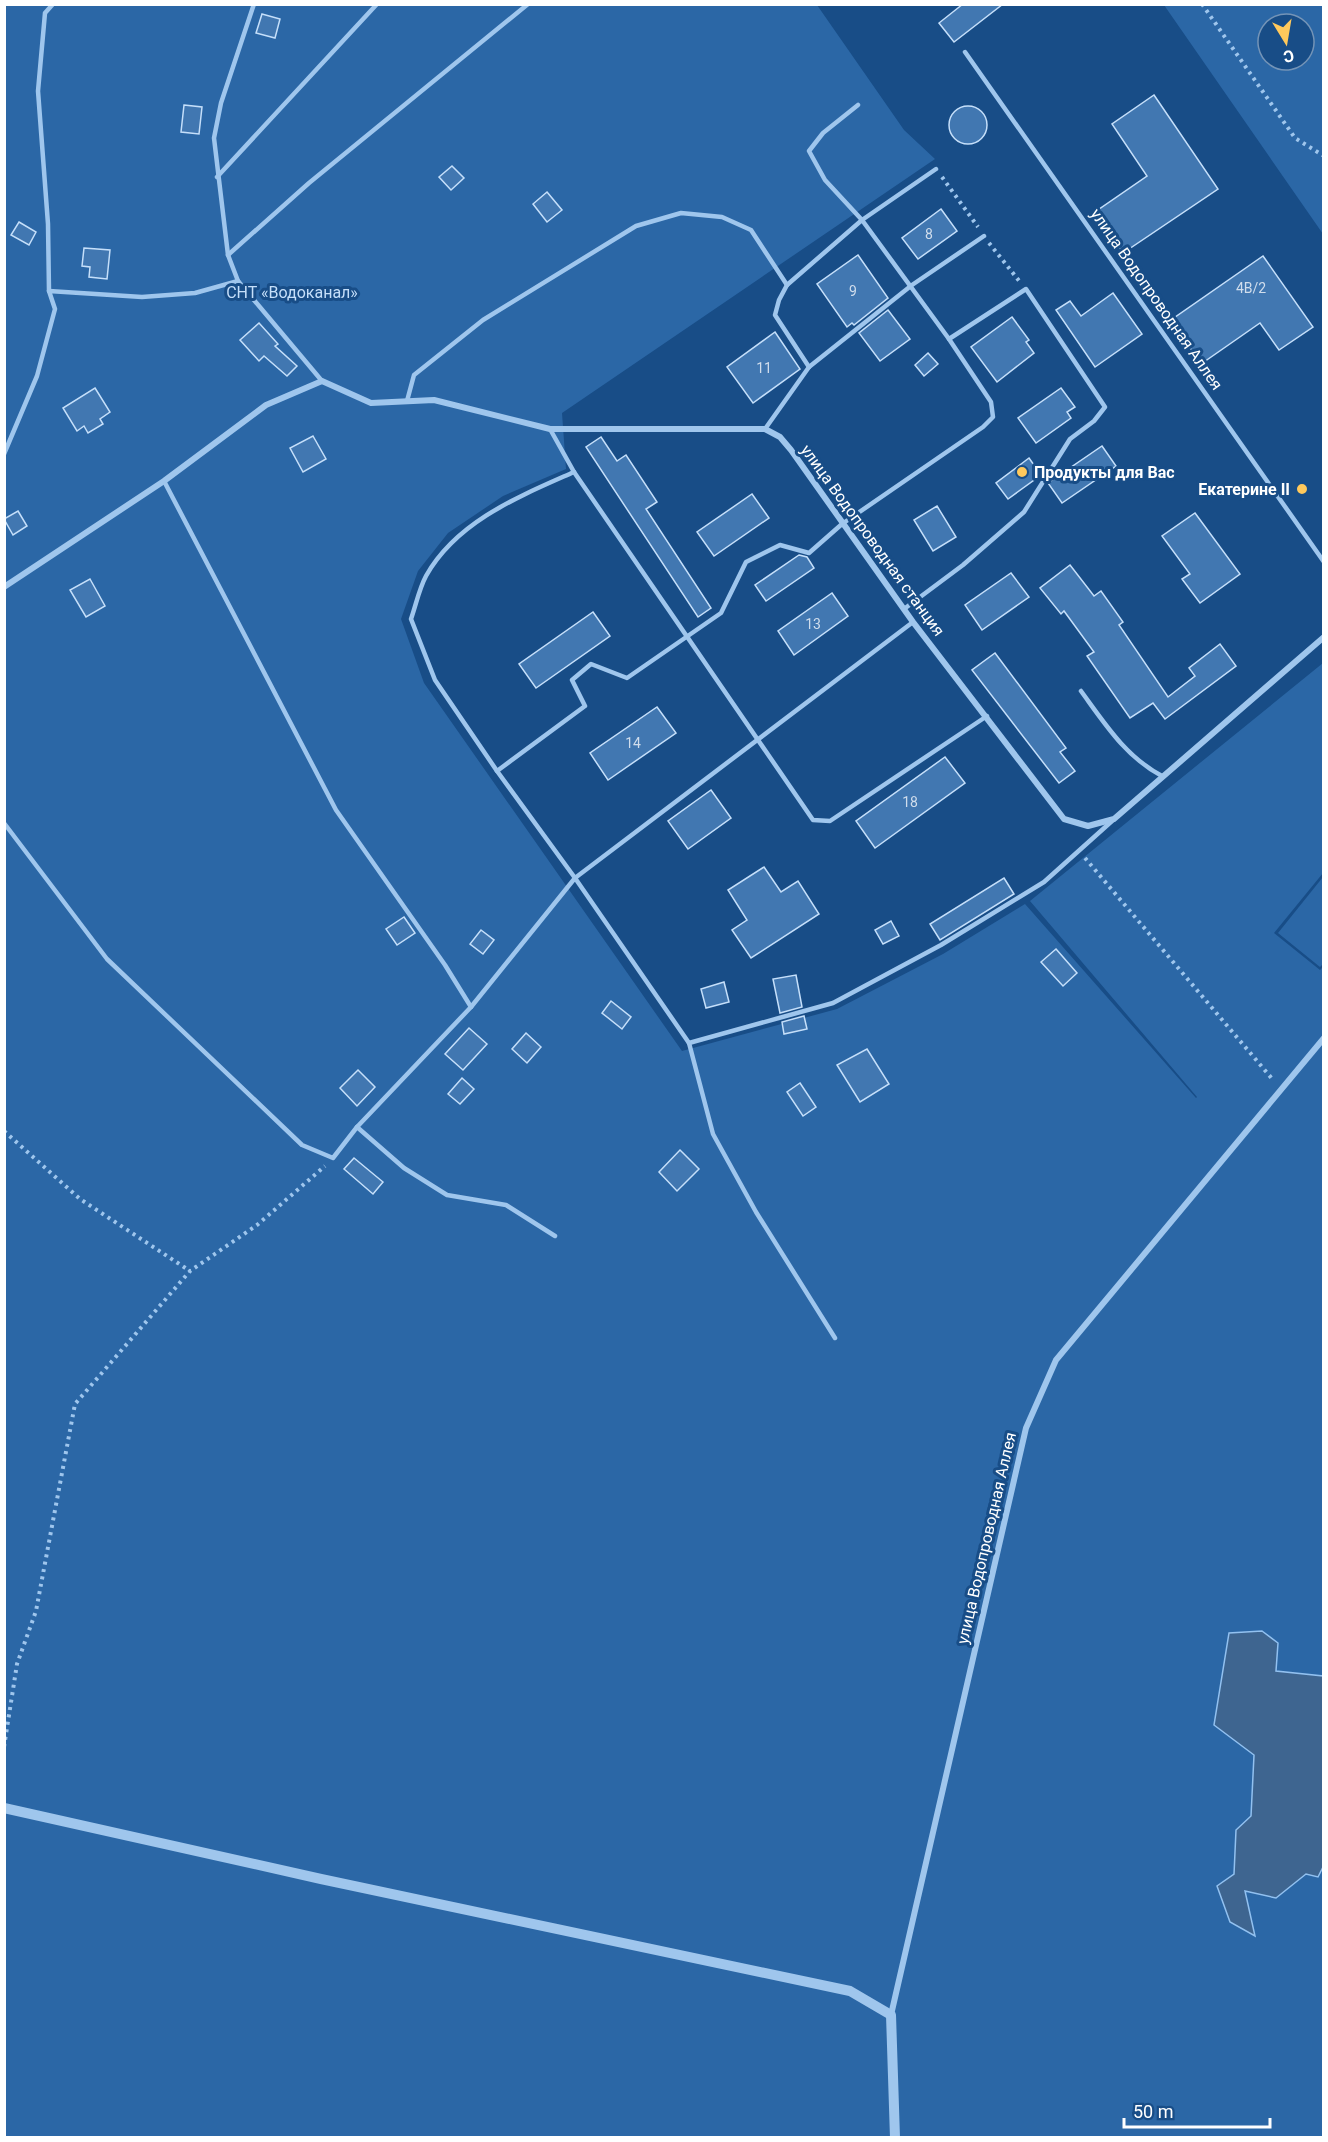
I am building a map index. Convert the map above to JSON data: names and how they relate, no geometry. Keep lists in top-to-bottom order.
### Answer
{
  "streets": {
    "street": ["улица Водопроводная Аллея", "улица Водопроводная станция"]
  },
  "parks": ["СНТ «Водоканал»"],
  "places": ["Продукты для Вас", "Екатерине II"],
  "house_numbers": [
    "8",
    "4В/2",
    "9",
    "11",
    "13",
    "14",
    "18"
  ],
  "scale_bar": "50 m",
  "north": "bottom"
}
